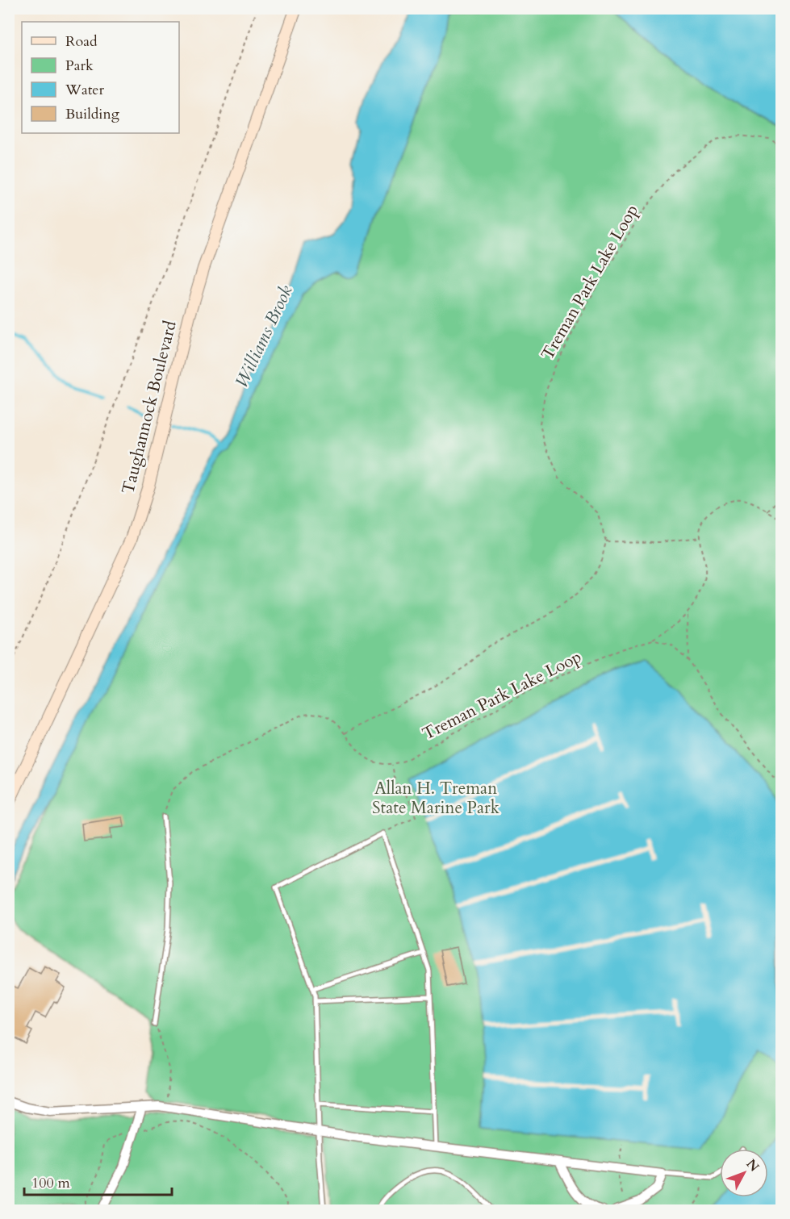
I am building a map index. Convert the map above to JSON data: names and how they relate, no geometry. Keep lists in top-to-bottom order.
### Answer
{
  "streets": {
    "main road": ["Taughannock Boulevard"],
    "path": ["Treman Park Lake Loop"]
  },
  "water": ["Williams Brook"],
  "parks": ["Allan H. Treman State Marine Park"],
  "legend": [
    "Road",
    "Park",
    "Water",
    "Building"
  ],
  "scale_bar": "100 m",
  "north": "top right"
}
